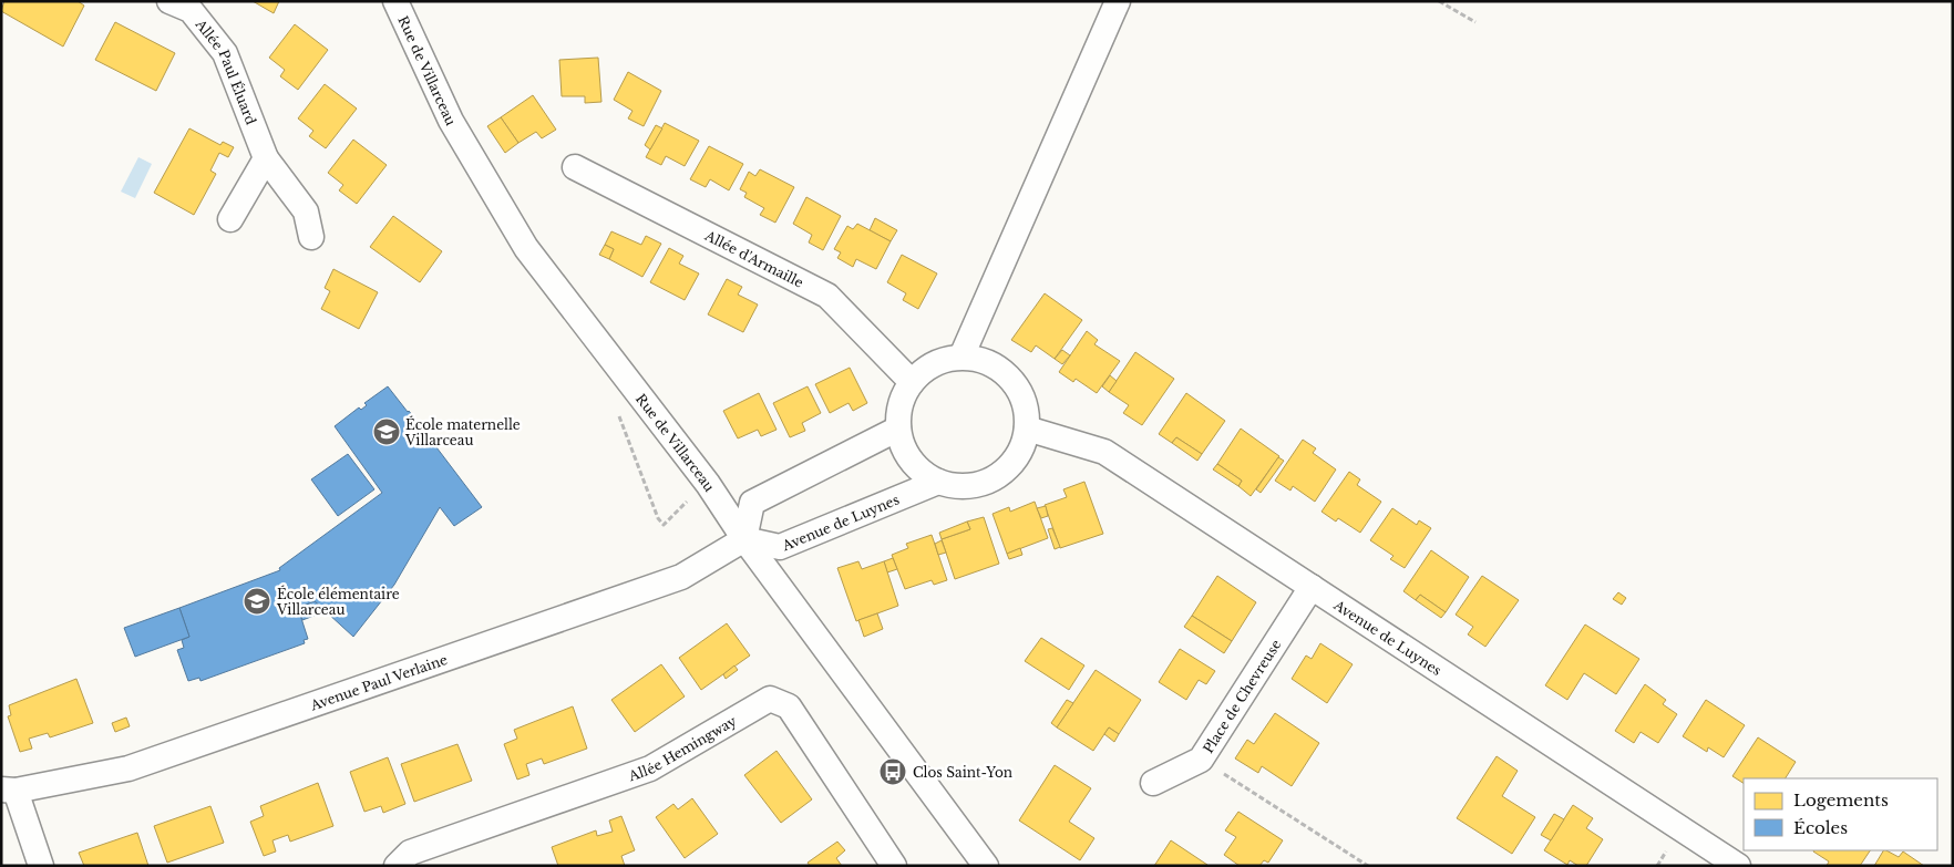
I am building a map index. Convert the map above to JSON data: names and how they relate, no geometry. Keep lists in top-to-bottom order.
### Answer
{
  "streets": {
    "street": [
      "Rue de Villarceau",
      "Allée Paul Éluard",
      "Allée d'Armaille",
      "Avenue de Luynes",
      "Avenue Paul Verlaine",
      "Place de Chevreuse",
      "Allée Hemingway"
    ]
  },
  "crossings": [
    ["Rue de Villarceau", "Avenue de Luynes"],
    ["Rue de Villarceau", "Avenue Paul Verlaine"],
    ["Allée d'Armaille", "Avenue de Luynes"],
    ["Avenue de Luynes", "Avenue Paul Verlaine"],
    ["Avenue de Luynes", "Place de Chevreuse"]
  ],
  "places": {
    "school or university": ["École maternelle Villarceau", "École élémentaire Villarceau"],
    "bus stop": ["Clos Saint-Yon"]
  },
  "legend": ["Logements", "Écoles"]
}
